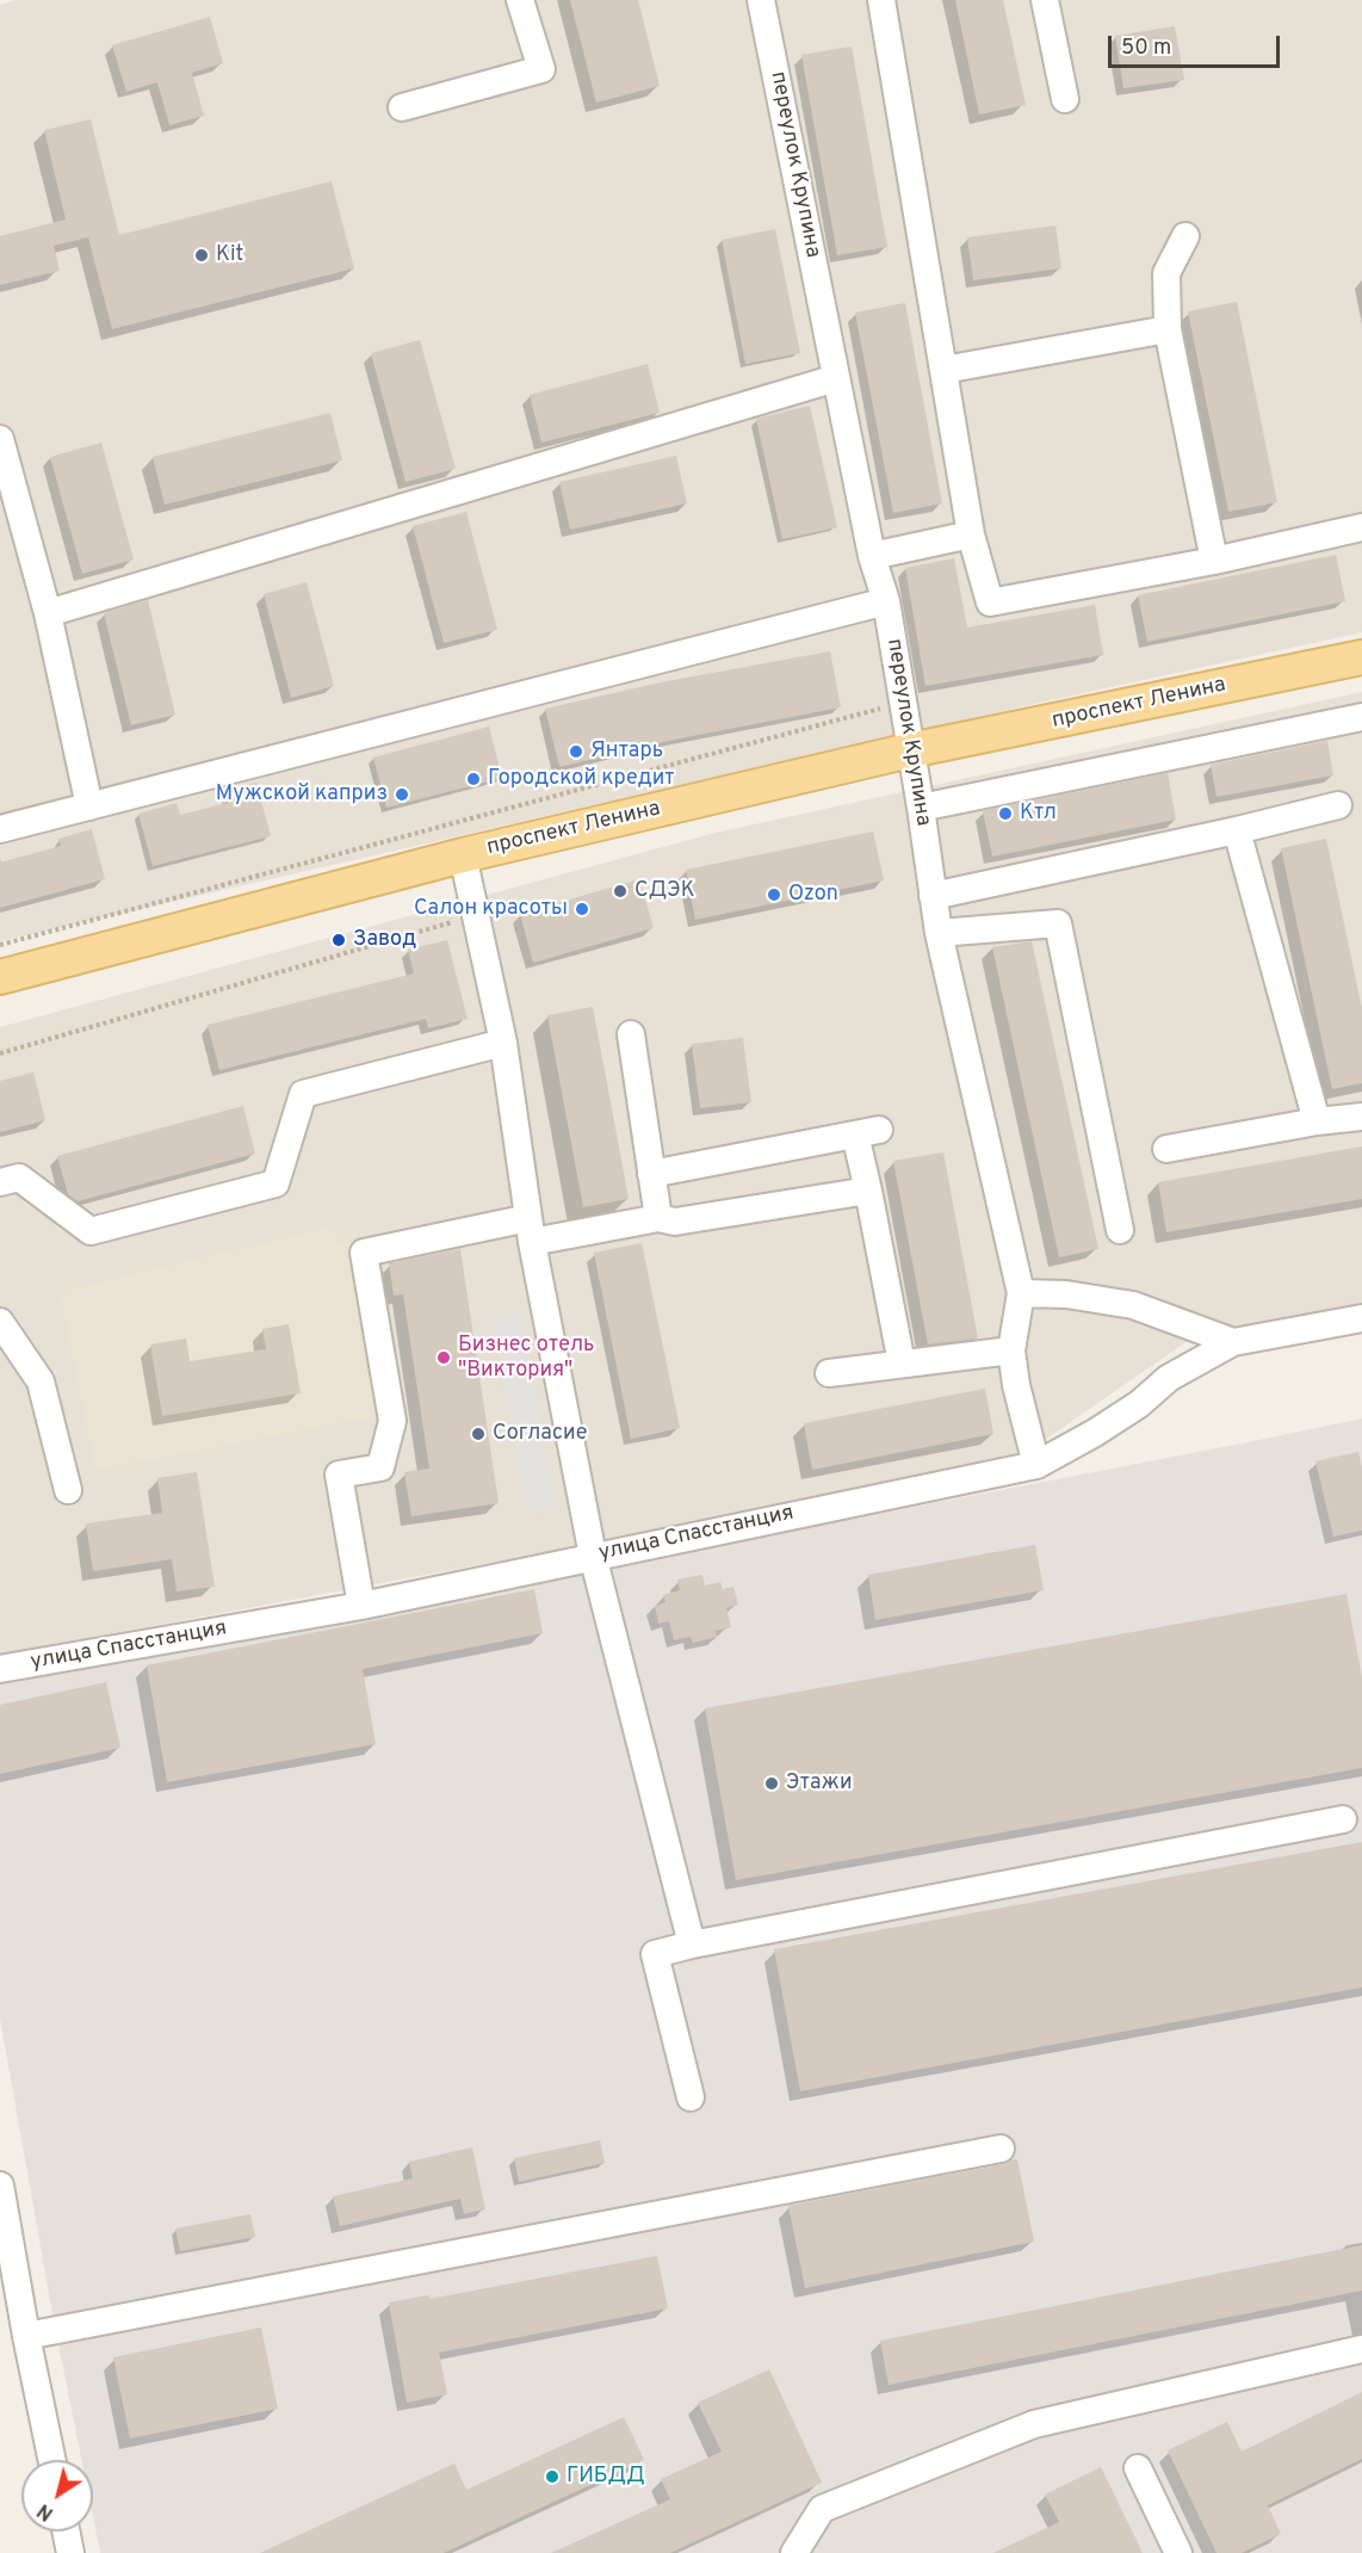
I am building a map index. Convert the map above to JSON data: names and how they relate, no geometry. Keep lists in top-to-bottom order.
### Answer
{
  "streets": {
    "main road": ["проспект Ленина"],
    "street": ["переулок Крупина", "улица Спасстанция"]
  },
  "crossings": [
    ["переулок Крупина", "проспект Ленина"],
    ["переулок Крупина", "улица Спасстанция"]
  ],
  "places": [
    "Kit",
    "Янтарь",
    "Городской кредит",
    "Мужской каприз",
    "Ктл",
    "СДЭК",
    "Ozon",
    "Салон красоты",
    "Завод",
    "Бизнес отель \"Виктория\"",
    "Согласие",
    "Этажи",
    "ГИБДД"
  ],
  "scale_bar": "50 m",
  "north": "bottom left"
}
